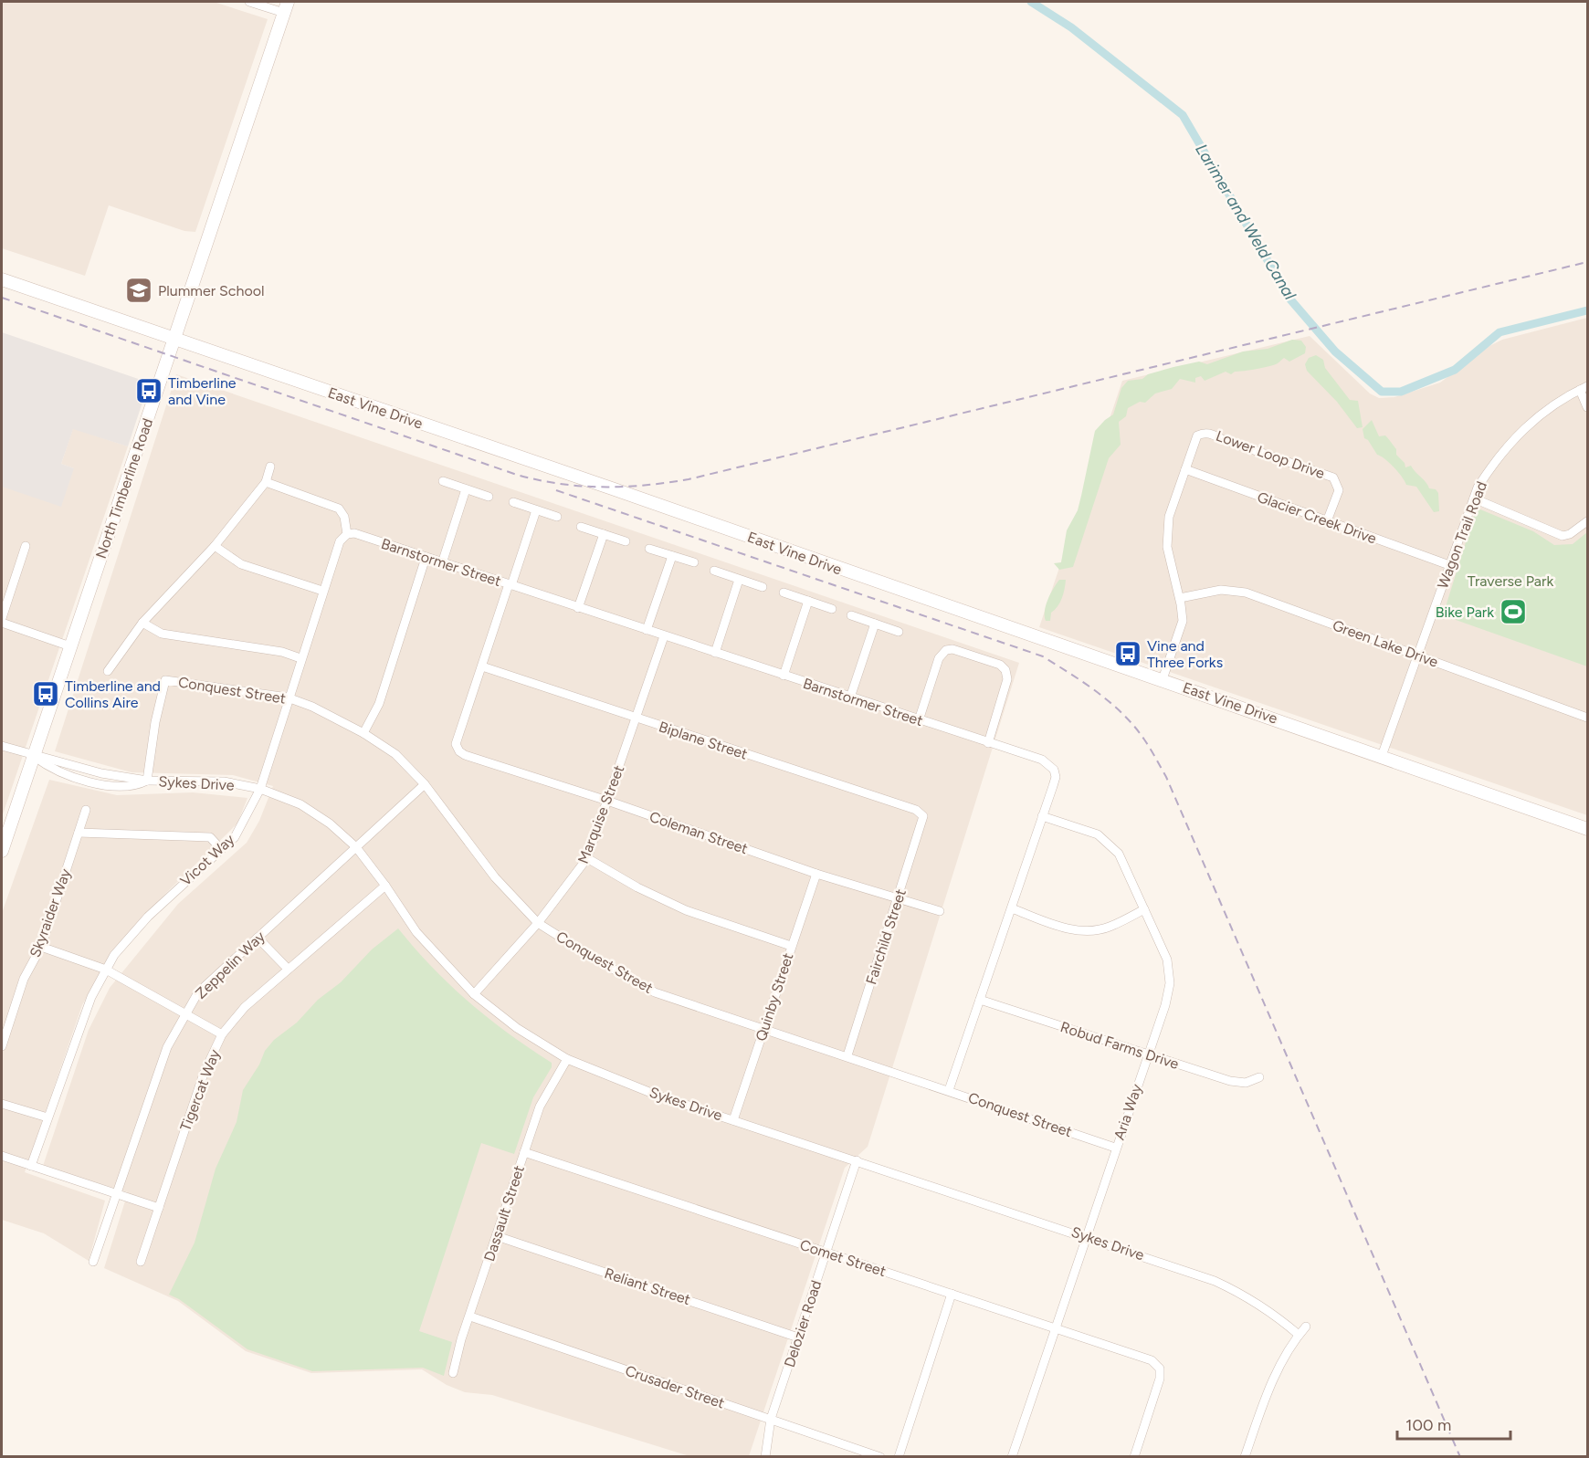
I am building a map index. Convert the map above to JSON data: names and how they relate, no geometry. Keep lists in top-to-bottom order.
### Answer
{
  "streets": {
    "street": [
      "East Vine Drive",
      "Lower Loop Drive",
      "North Timberline Road",
      "Glacier Creek Drive",
      "Wagon Trail Road",
      "Barnstormer Street",
      "Green Lake Drive",
      "Conquest Street",
      "Biplane Street",
      "Sykes Drive",
      "Marquise Street",
      "Coleman Street",
      "Vicot Way",
      "Skyraider Way",
      "Fairchild Street",
      "Zeppelin Way",
      "Quinby Street",
      "Robud Farms Drive",
      "Tigercat Way",
      "Aria Way",
      "Dassault Street",
      "Comet Street",
      "Reliant Street",
      "Delozier Road",
      "Crusader Street"
    ]
  },
  "crossings": [
    ["East Vine Drive", "North Timberline Road"],
    ["East Vine Drive", "Wagon Trail Road"],
    ["Lower Loop Drive", "Glacier Creek Drive"],
    ["North Timberline Road", "Sykes Drive"],
    ["Glacier Creek Drive", "Wagon Trail Road"],
    ["Wagon Trail Road", "Green Lake Drive"],
    ["Barnstormer Street", "Conquest Street"],
    ["Barnstormer Street", "Marquise Street"],
    ["Barnstormer Street", "Vicot Way"],
    ["Barnstormer Street", "Robud Farms Drive"],
    ["Barnstormer Street", "Aria Way"],
    ["Conquest Street", "Sykes Drive"],
    ["Conquest Street", "Marquise Street"],
    ["Conquest Street", "Vicot Way"],
    ["Conquest Street", "Fairchild Street"],
    ["Conquest Street", "Zeppelin Way"],
    ["Conquest Street", "Quinby Street"],
    ["Conquest Street", "Aria Way"],
    ["Biplane Street", "Marquise Street"],
    ["Biplane Street", "Coleman Street"],
    ["Biplane Street", "Fairchild Street"],
    ["Sykes Drive", "Marquise Street"],
    ["Sykes Drive", "Vicot Way"],
    ["Sykes Drive", "Zeppelin Way"],
    ["Sykes Drive", "Quinby Street"],
    ["Sykes Drive", "Tigercat Way"],
    ["Sykes Drive", "Aria Way"],
    ["Sykes Drive", "Dassault Street"],
    ["Sykes Drive", "Delozier Road"],
    ["Marquise Street", "Coleman Street"],
    ["Coleman Street", "Fairchild Street"],
    ["Coleman Street", "Quinby Street"],
    ["Robud Farms Drive", "Aria Way"],
    ["Aria Way", "Comet Street"],
    ["Dassault Street", "Comet Street"],
    ["Dassault Street", "Reliant Street"],
    ["Dassault Street", "Crusader Street"],
    ["Comet Street", "Delozier Road"],
    ["Reliant Street", "Delozier Road"],
    ["Delozier Road", "Crusader Street"]
  ],
  "water": ["Larimer and Weld Canal"],
  "parks": ["Traverse Park"],
  "places": {
    "school or university": ["Plummer School"],
    "bus stop": ["Timberline and Vine", "Vine and Three Forks", "Timberline and Collins Aire"],
    "sports": ["Bike Park"]
  },
  "scale_bar": "100 m"
}
